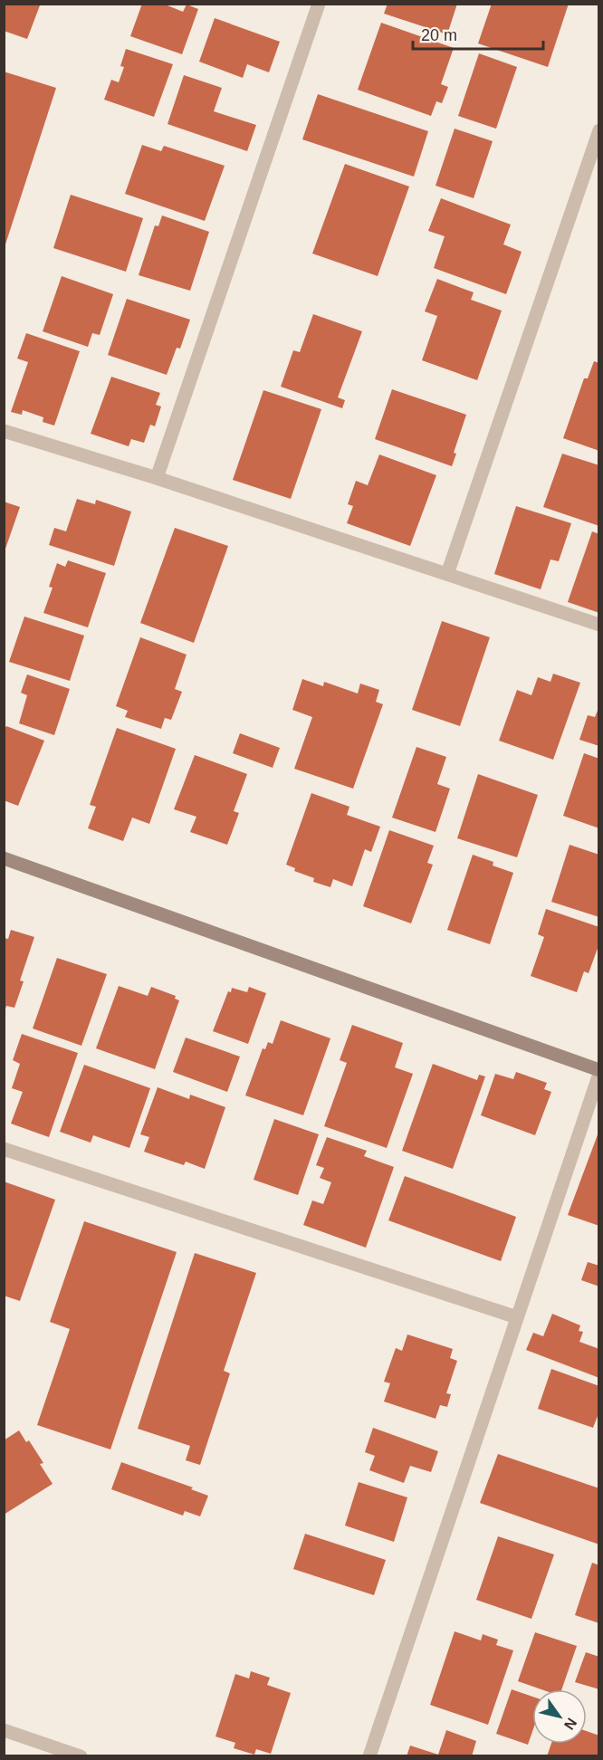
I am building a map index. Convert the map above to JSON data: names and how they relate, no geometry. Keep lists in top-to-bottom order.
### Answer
{
  "scale_bar": "20 m",
  "north": "bottom right"
}
